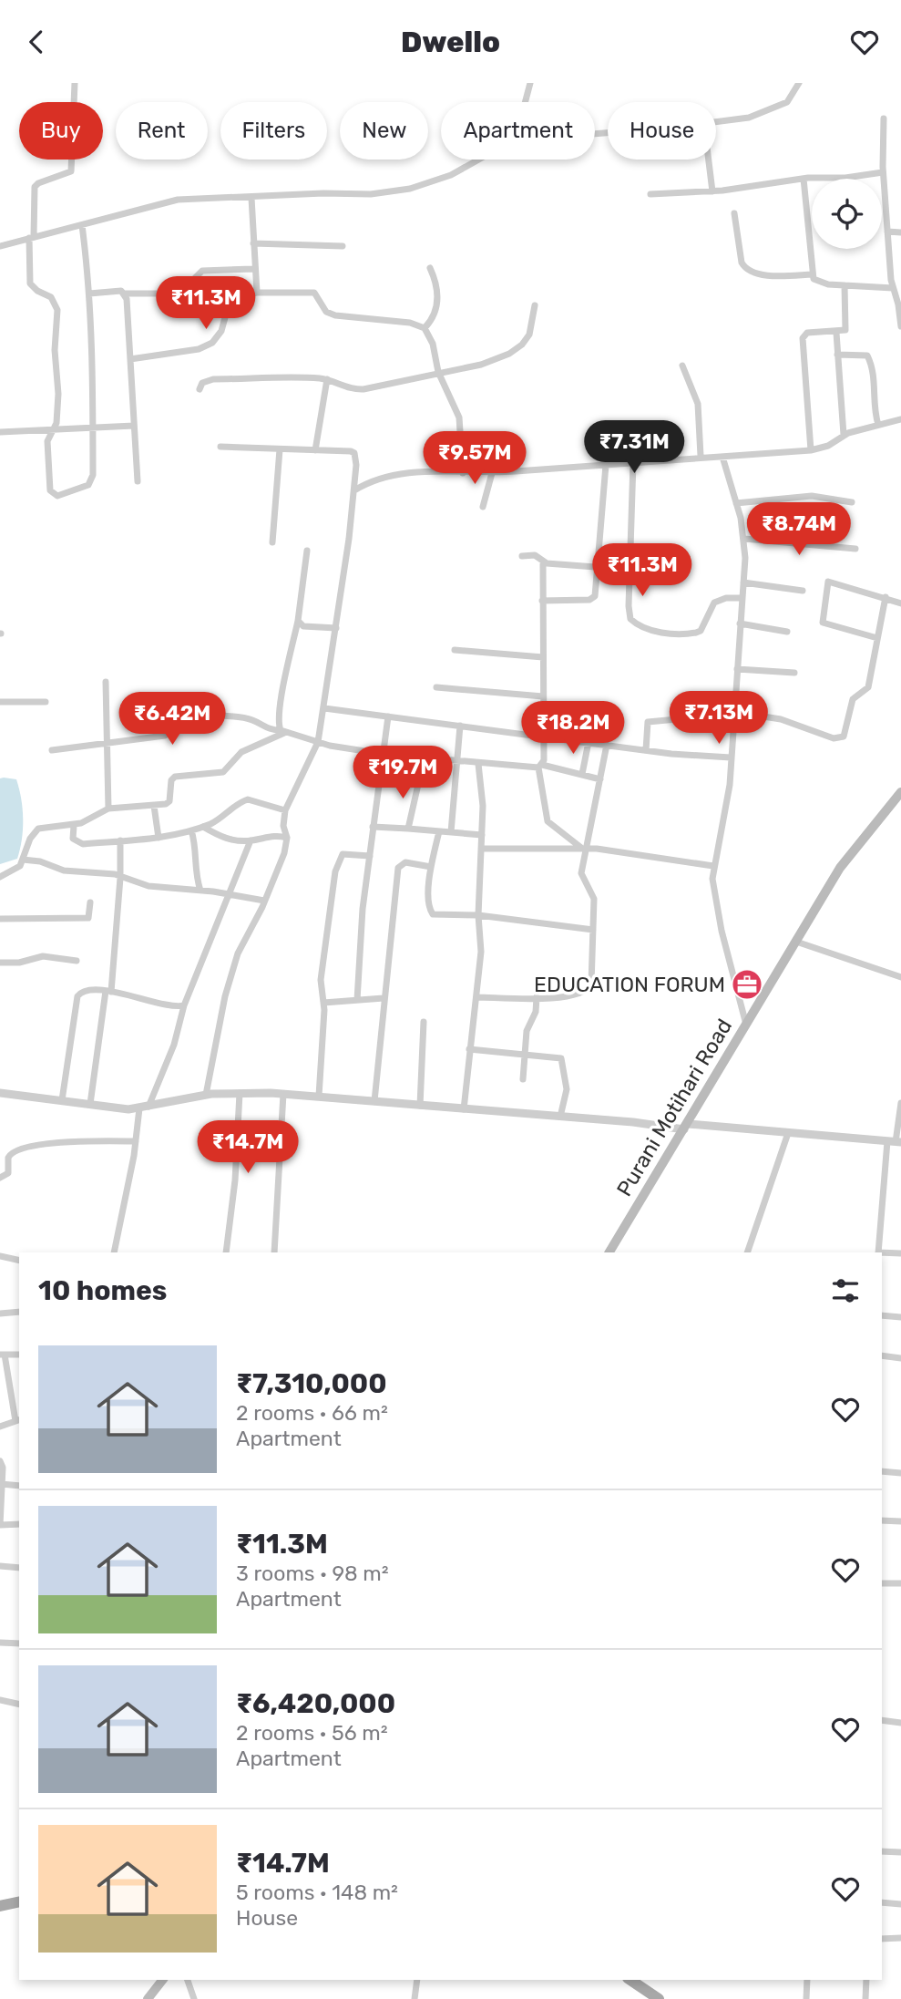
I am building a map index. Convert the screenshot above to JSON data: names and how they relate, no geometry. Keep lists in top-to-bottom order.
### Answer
{
  "streets": {
    "main road": ["Purani Motihari Road"]
  },
  "places": {
    "office": ["EDUCATION FORUM"]
  },
  "page": {
    "header": "Dwello",
    "chip": [
      "Buy",
      "Rent",
      "Filters",
      "New",
      "Apartment",
      "House"
    ],
    "price": [
      "₹11.3M",
      "₹7.31M",
      "₹9.57M",
      "₹8.74M",
      "₹11.3M",
      "₹7.13M",
      "₹6.42M",
      "₹18.2M",
      "₹19.7M",
      "₹14.7M"
    ],
    "heading": "10 homes",
    "list": [
      {
        "name": "₹7,310,000",
        "note": "2 rooms · 66 m² · Apartment"
      },
      {
        "name": "₹11.3M",
        "note": "3 rooms · 98 m² · Apartment"
      },
      {
        "name": "₹6,420,000",
        "note": "2 rooms · 56 m² · Apartment"
      },
      {
        "name": "₹14.7M",
        "note": "5 rooms · 148 m² · House"
      }
    ]
  }
}
